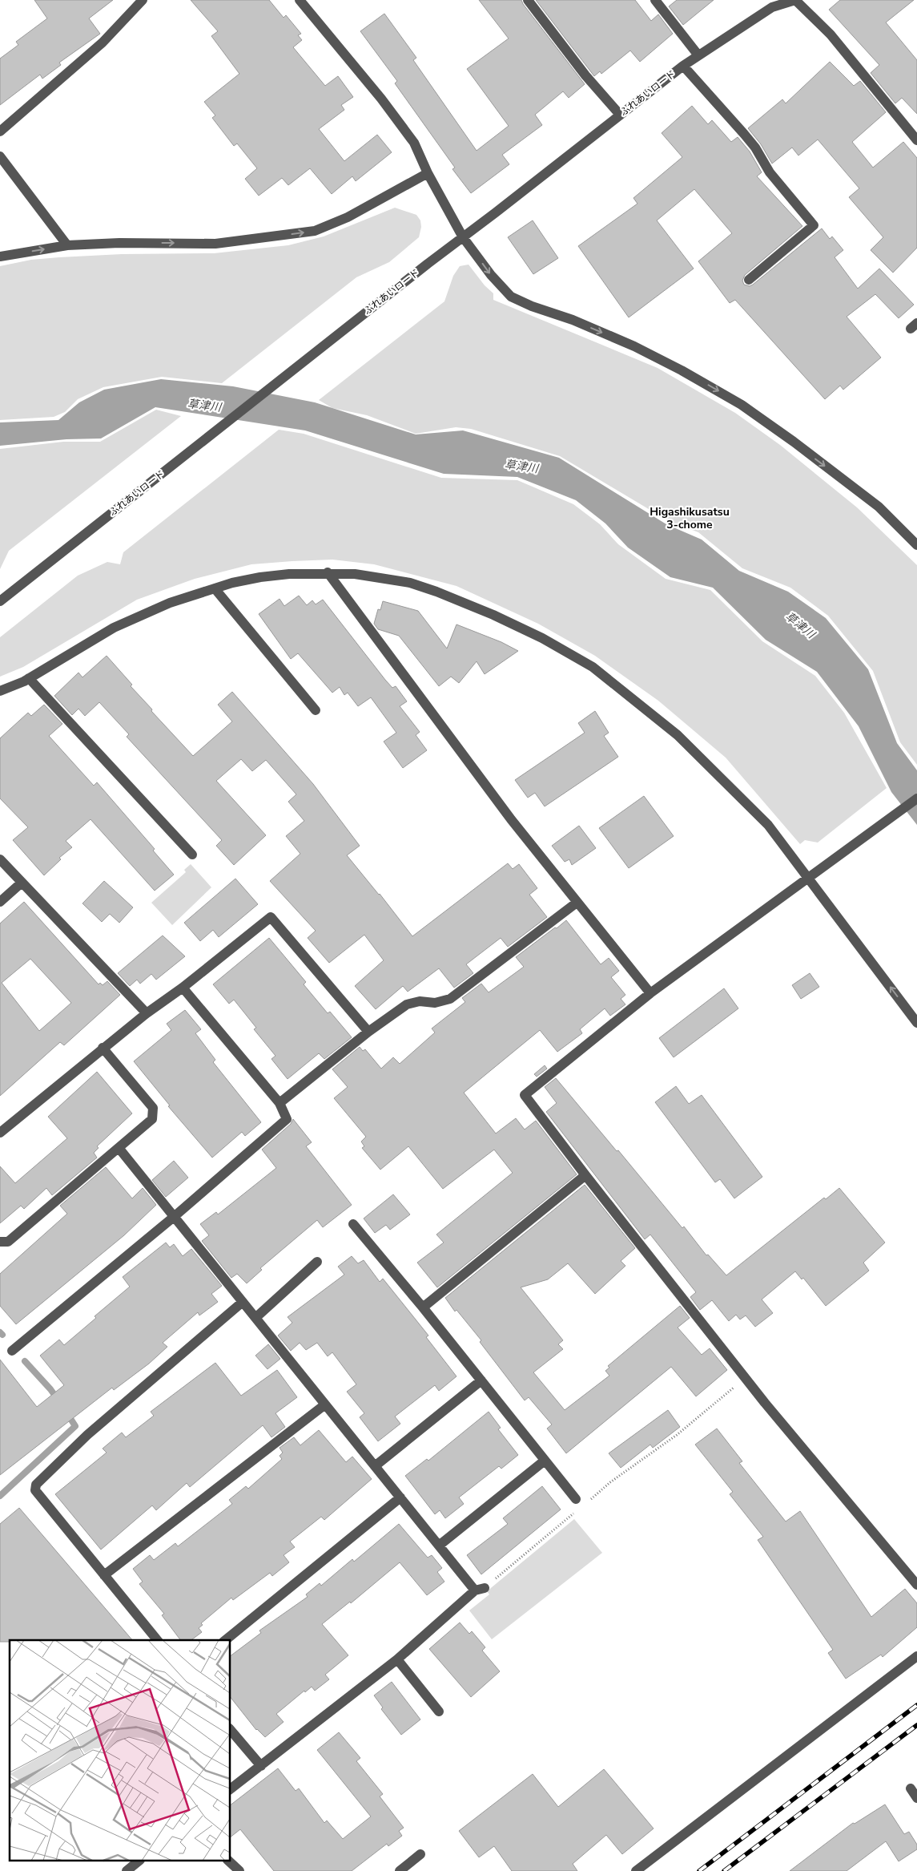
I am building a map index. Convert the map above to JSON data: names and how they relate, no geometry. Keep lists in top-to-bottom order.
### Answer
{
  "streets": {
    "street": ["ふれあいロード"]
  },
  "districts": ["Higashikusatsu 3-chome"],
  "water": ["草津川"]
}
